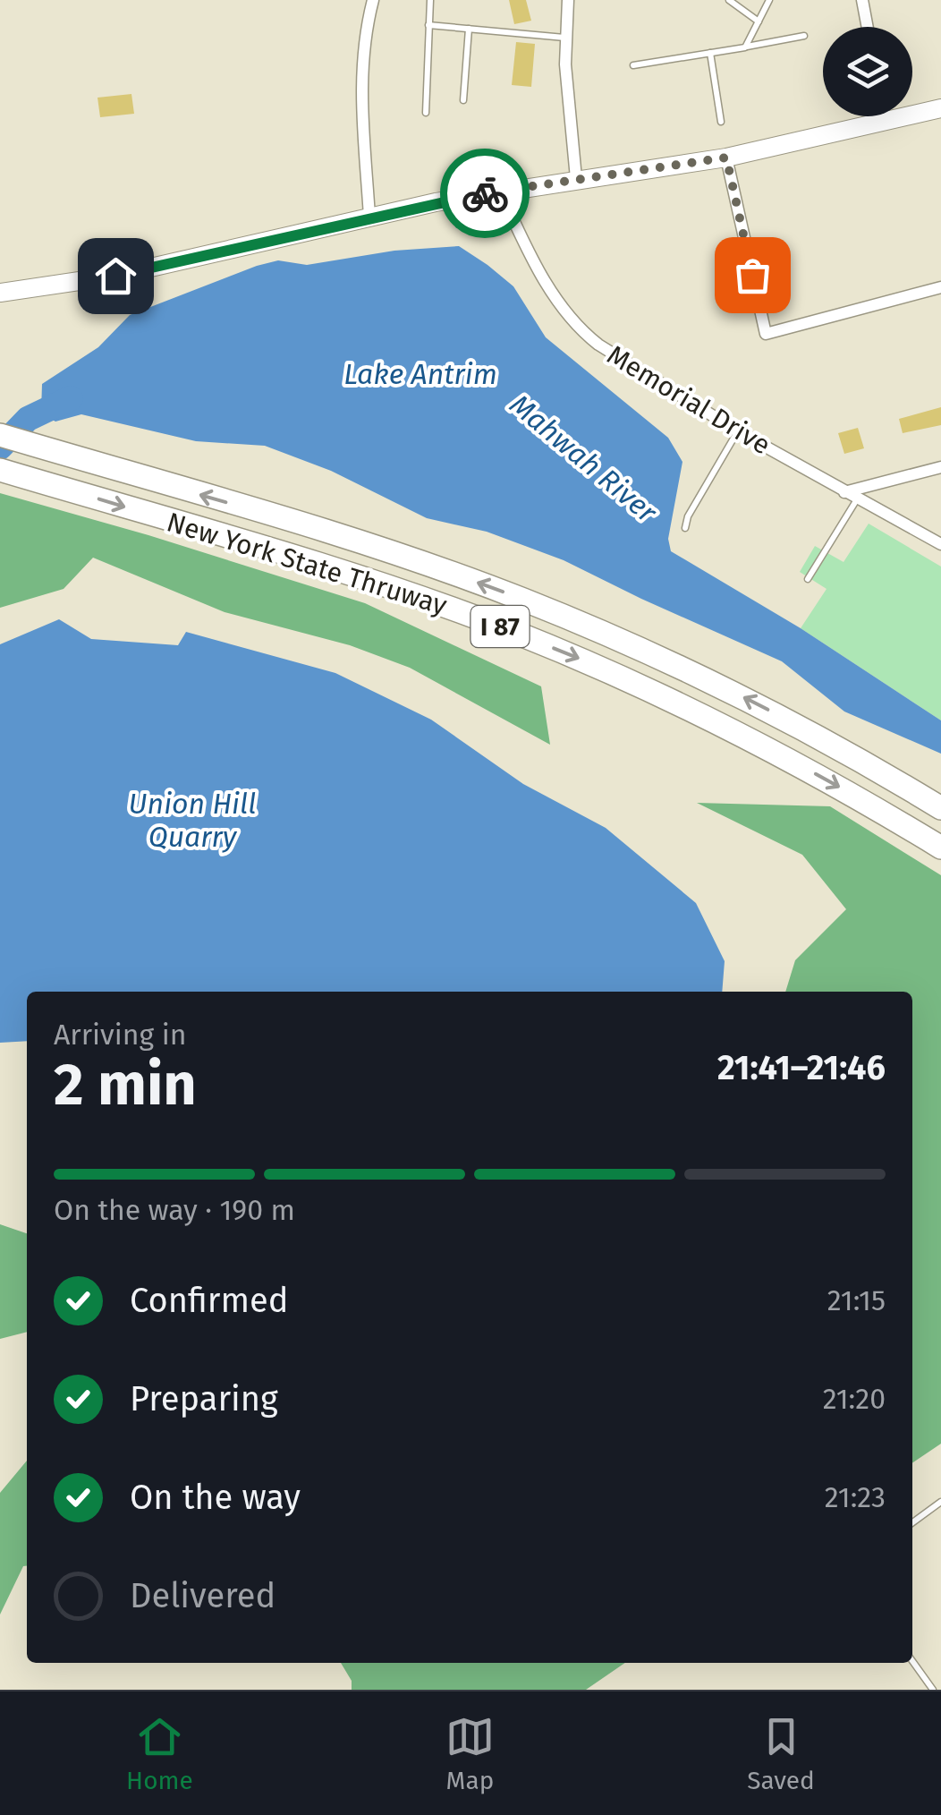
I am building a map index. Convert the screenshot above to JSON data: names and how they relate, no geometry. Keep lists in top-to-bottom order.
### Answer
{
  "streets": {
    "highway": ["New York State Thruway", "I 87"],
    "street": ["Memorial Drive"]
  },
  "water": ["Lake Antrim", "Mahwah River", "Union Hill Quarry"],
  "page": {
    "heading": ["2 min", "Arriving in", "21:41–21:46"],
    "bar": "On the way · 190 m",
    "list": [
      ["Confirmed", "21:15"],
      ["Preparing", "21:20"],
      ["On the way", "21:23"],
      "Delivered"
    ],
    "tabs": ["Home", "Map", "Saved"]
  }
}
